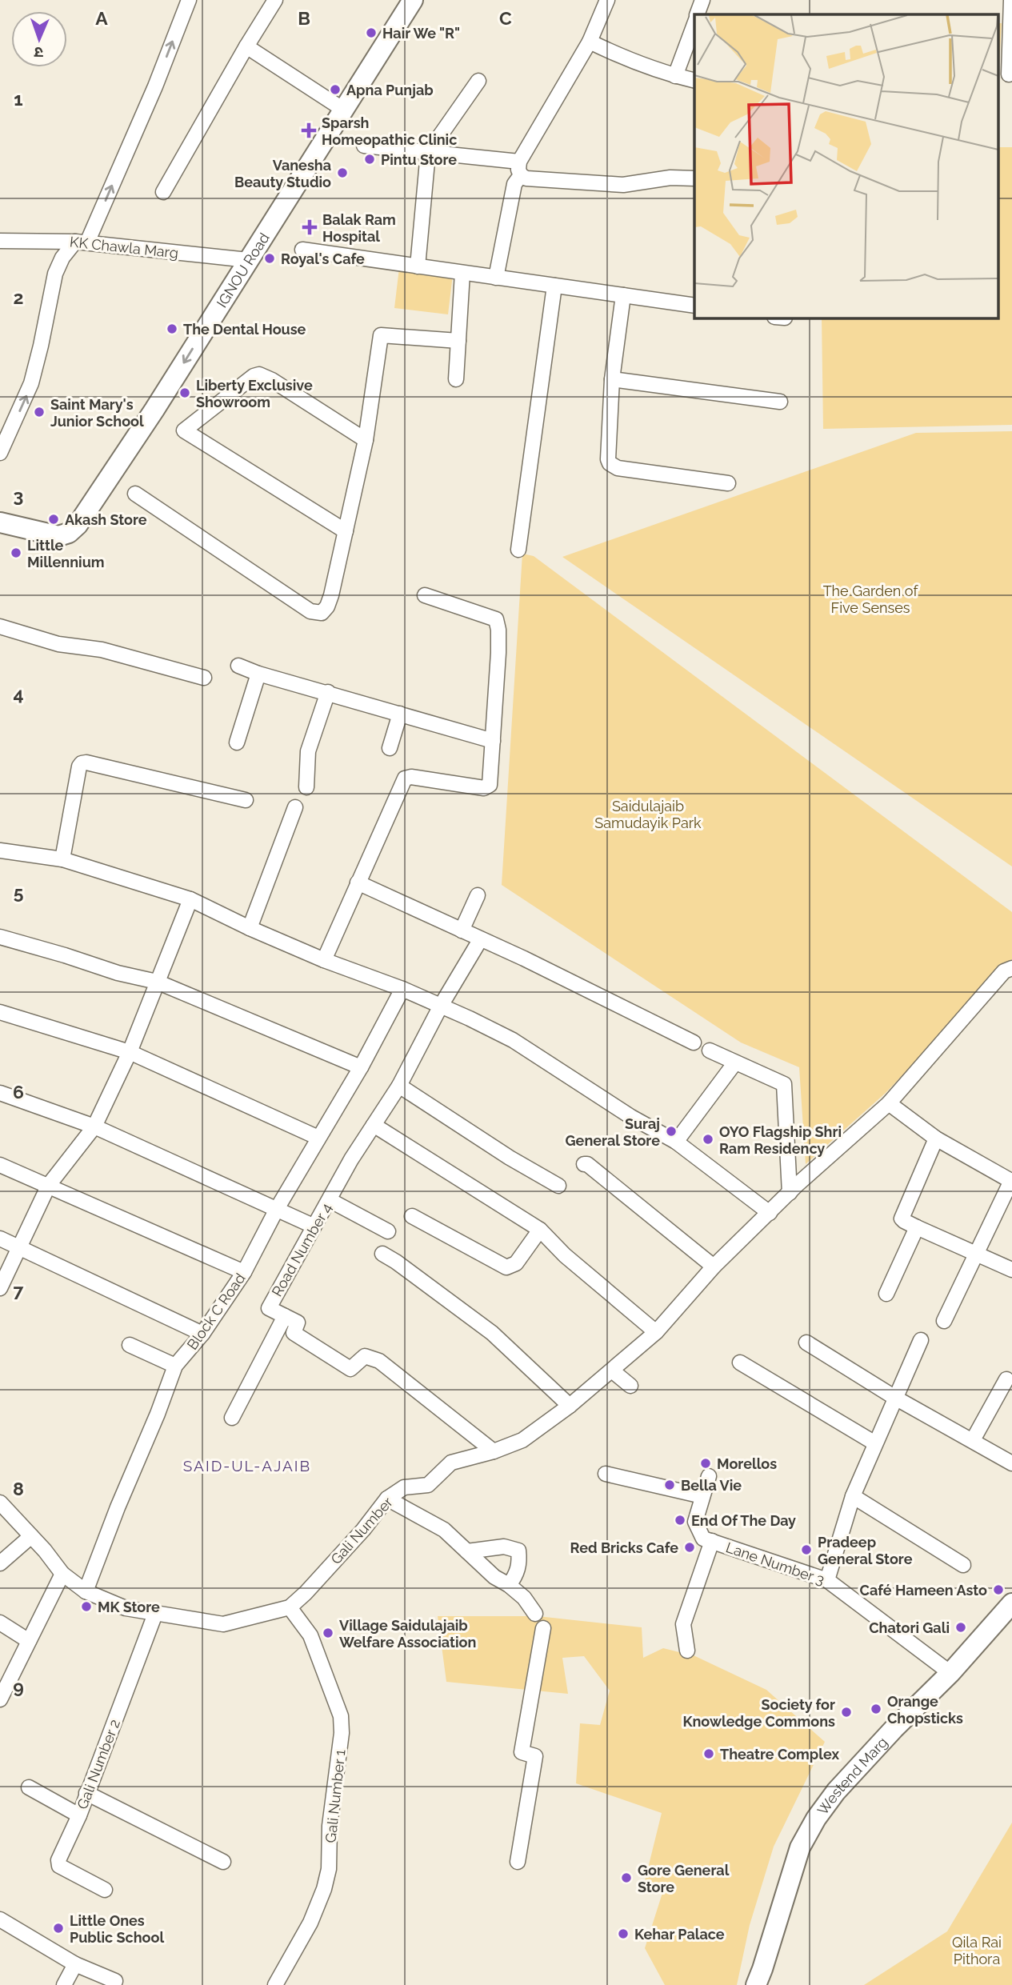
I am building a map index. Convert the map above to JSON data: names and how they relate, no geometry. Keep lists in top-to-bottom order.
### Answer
{
  "streets": {
    "street": [
      "KK Chawla Marg",
      "IGNOU Road",
      "Road Number 4",
      "Block C Road",
      "Gali Number",
      "Lane Number 3",
      "Gali Number 2",
      "Westend Marg",
      "Gali Number 1"
    ]
  },
  "crossings": [
    ["KK Chawla Marg", "IGNOU Road"],
    ["Road Number 4", "Gali Number"],
    ["Block C Road", "Gali Number"],
    ["Gali Number", "Gali Number 2"],
    ["Gali Number", "Gali Number 1"],
    ["Lane Number 3", "Westend Marg"]
  ],
  "districts": ["SAID-UL-AJAIB"],
  "parks": ["The Garden of Five Senses", "Saidulajaib Samudayik Park", "Qila Rai Pithora"],
  "places": {
    "other": [
      "Hair We \"R\"",
      "Apna Punjab",
      "Pintu Store",
      "Vanesha Beauty Studio",
      "Royal's Cafe",
      "The Dental House",
      "Liberty Exclusive Showroom",
      "Saint Mary's Junior School",
      "Akash Store",
      "Little Millennium",
      "Suraj General Store",
      "OYO Flagship Shri Ram Residency",
      "Morellos",
      "Bella Vie",
      "End Of The Day",
      "Red Bricks Cafe",
      "Pradeep General Store",
      "Café Hameen Asto",
      "MK Store",
      "Chatori Gali",
      "Village Saidulajaib Welfare Association",
      "Orange Chopsticks",
      "Society for Knowledge Commons",
      "Theatre Complex",
      "Gore General Store",
      "Little Ones Public School",
      "Kehar Palace"
    ],
    "health": ["Sparsh Homeopathic Clinic", "Balak Ram Hospital"]
  },
  "north": "bottom",
  "grid": {
    "columns": ["A", "B", "C"],
    "rows": [
      "1",
      "2",
      "3",
      "4",
      "5",
      "6",
      "7",
      "8",
      "9"
    ]
  }
}
